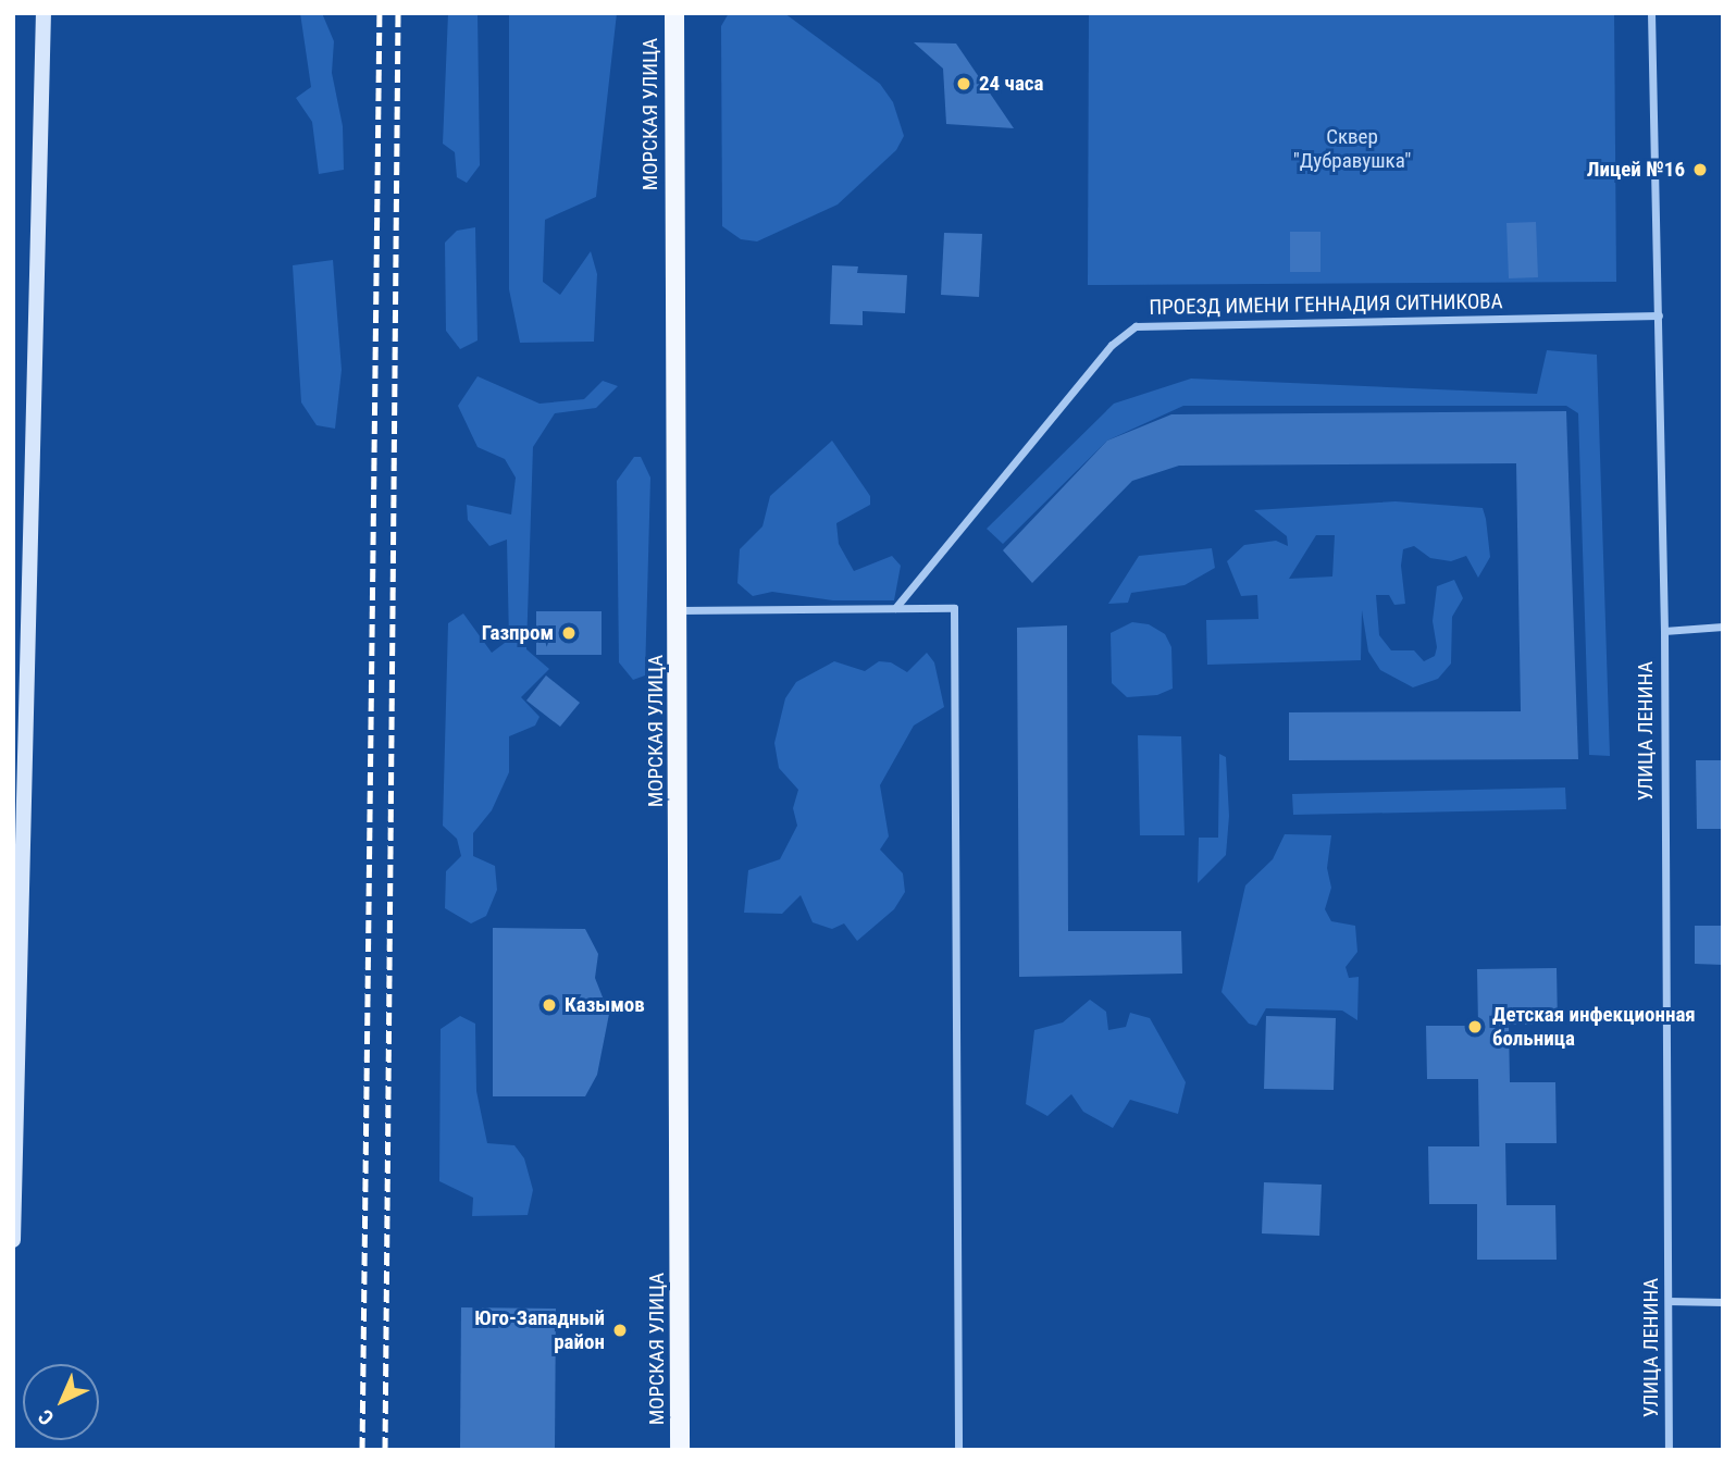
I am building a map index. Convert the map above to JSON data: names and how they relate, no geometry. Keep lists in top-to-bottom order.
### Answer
{
  "streets": {
    "main road": ["МОРСКАЯ УЛИЦА"],
    "street": ["ПРОЕЗД ИМЕНИ ГЕННАДИЯ СИТНИКОВА", "УЛИЦА ЛЕНИНА"]
  },
  "crossings": [
    ["ПРОЕЗД ИМЕНИ ГЕННАДИЯ СИТНИКОВА", "УЛИЦА ЛЕНИНА"]
  ],
  "parks": ["Сквер \"Дубравушка\""],
  "places": [
    "24 часа",
    "Лицей №16",
    "Газпром",
    "Казымов",
    "Детская инфекционная больница",
    "Юго-Западный район"
  ],
  "north": "bottom left"
}
